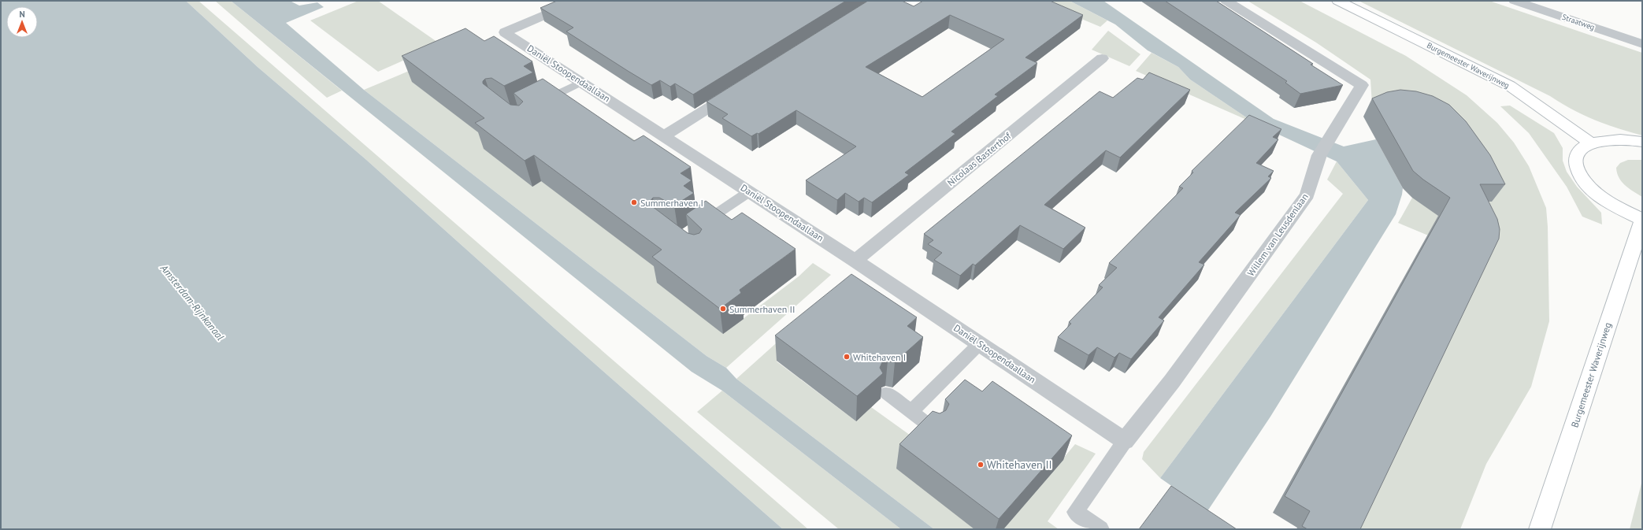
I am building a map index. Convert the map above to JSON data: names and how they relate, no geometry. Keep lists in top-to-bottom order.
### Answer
{
  "streets": {
    "main road": ["Burgemeester Waverijnweg"],
    "street": [
      "Straatweg",
      "Daniël Stoopendaallaan",
      "Nicolaas Basterthof",
      "Willem van Leusdenlaan"
    ]
  },
  "crossings": [
    ["Daniël Stoopendaallaan", "Nicolaas Basterthof"],
    ["Daniël Stoopendaallaan", "Willem van Leusdenlaan"]
  ],
  "water": ["Amsterdam-Rijnkanaal"],
  "places": [
    "Summerhaven I",
    "Summerhaven II",
    "Whitehaven I",
    "Whitehaven II"
  ],
  "north": "top"
}
